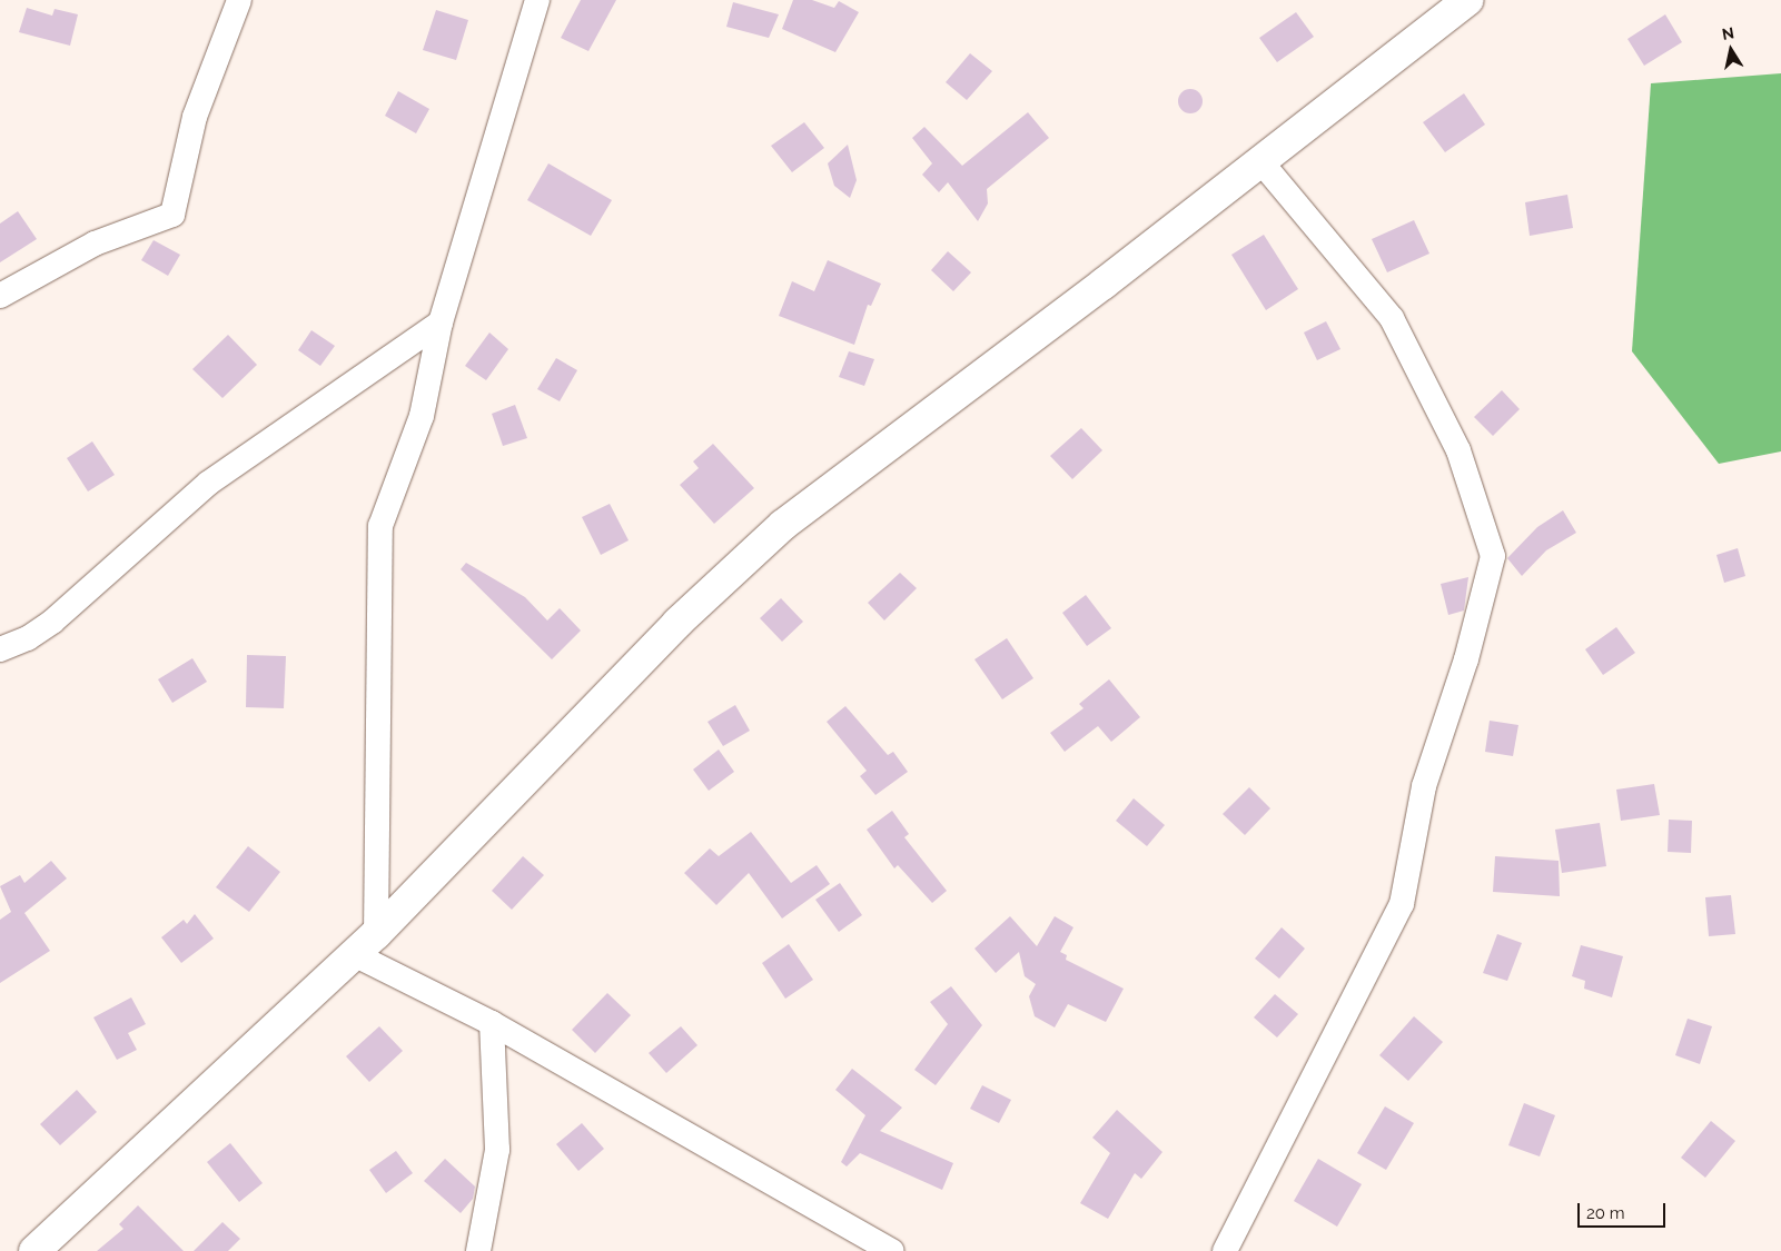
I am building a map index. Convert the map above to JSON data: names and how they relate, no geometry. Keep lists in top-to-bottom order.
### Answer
{
  "scale_bar": "20 m",
  "north": "top"
}
